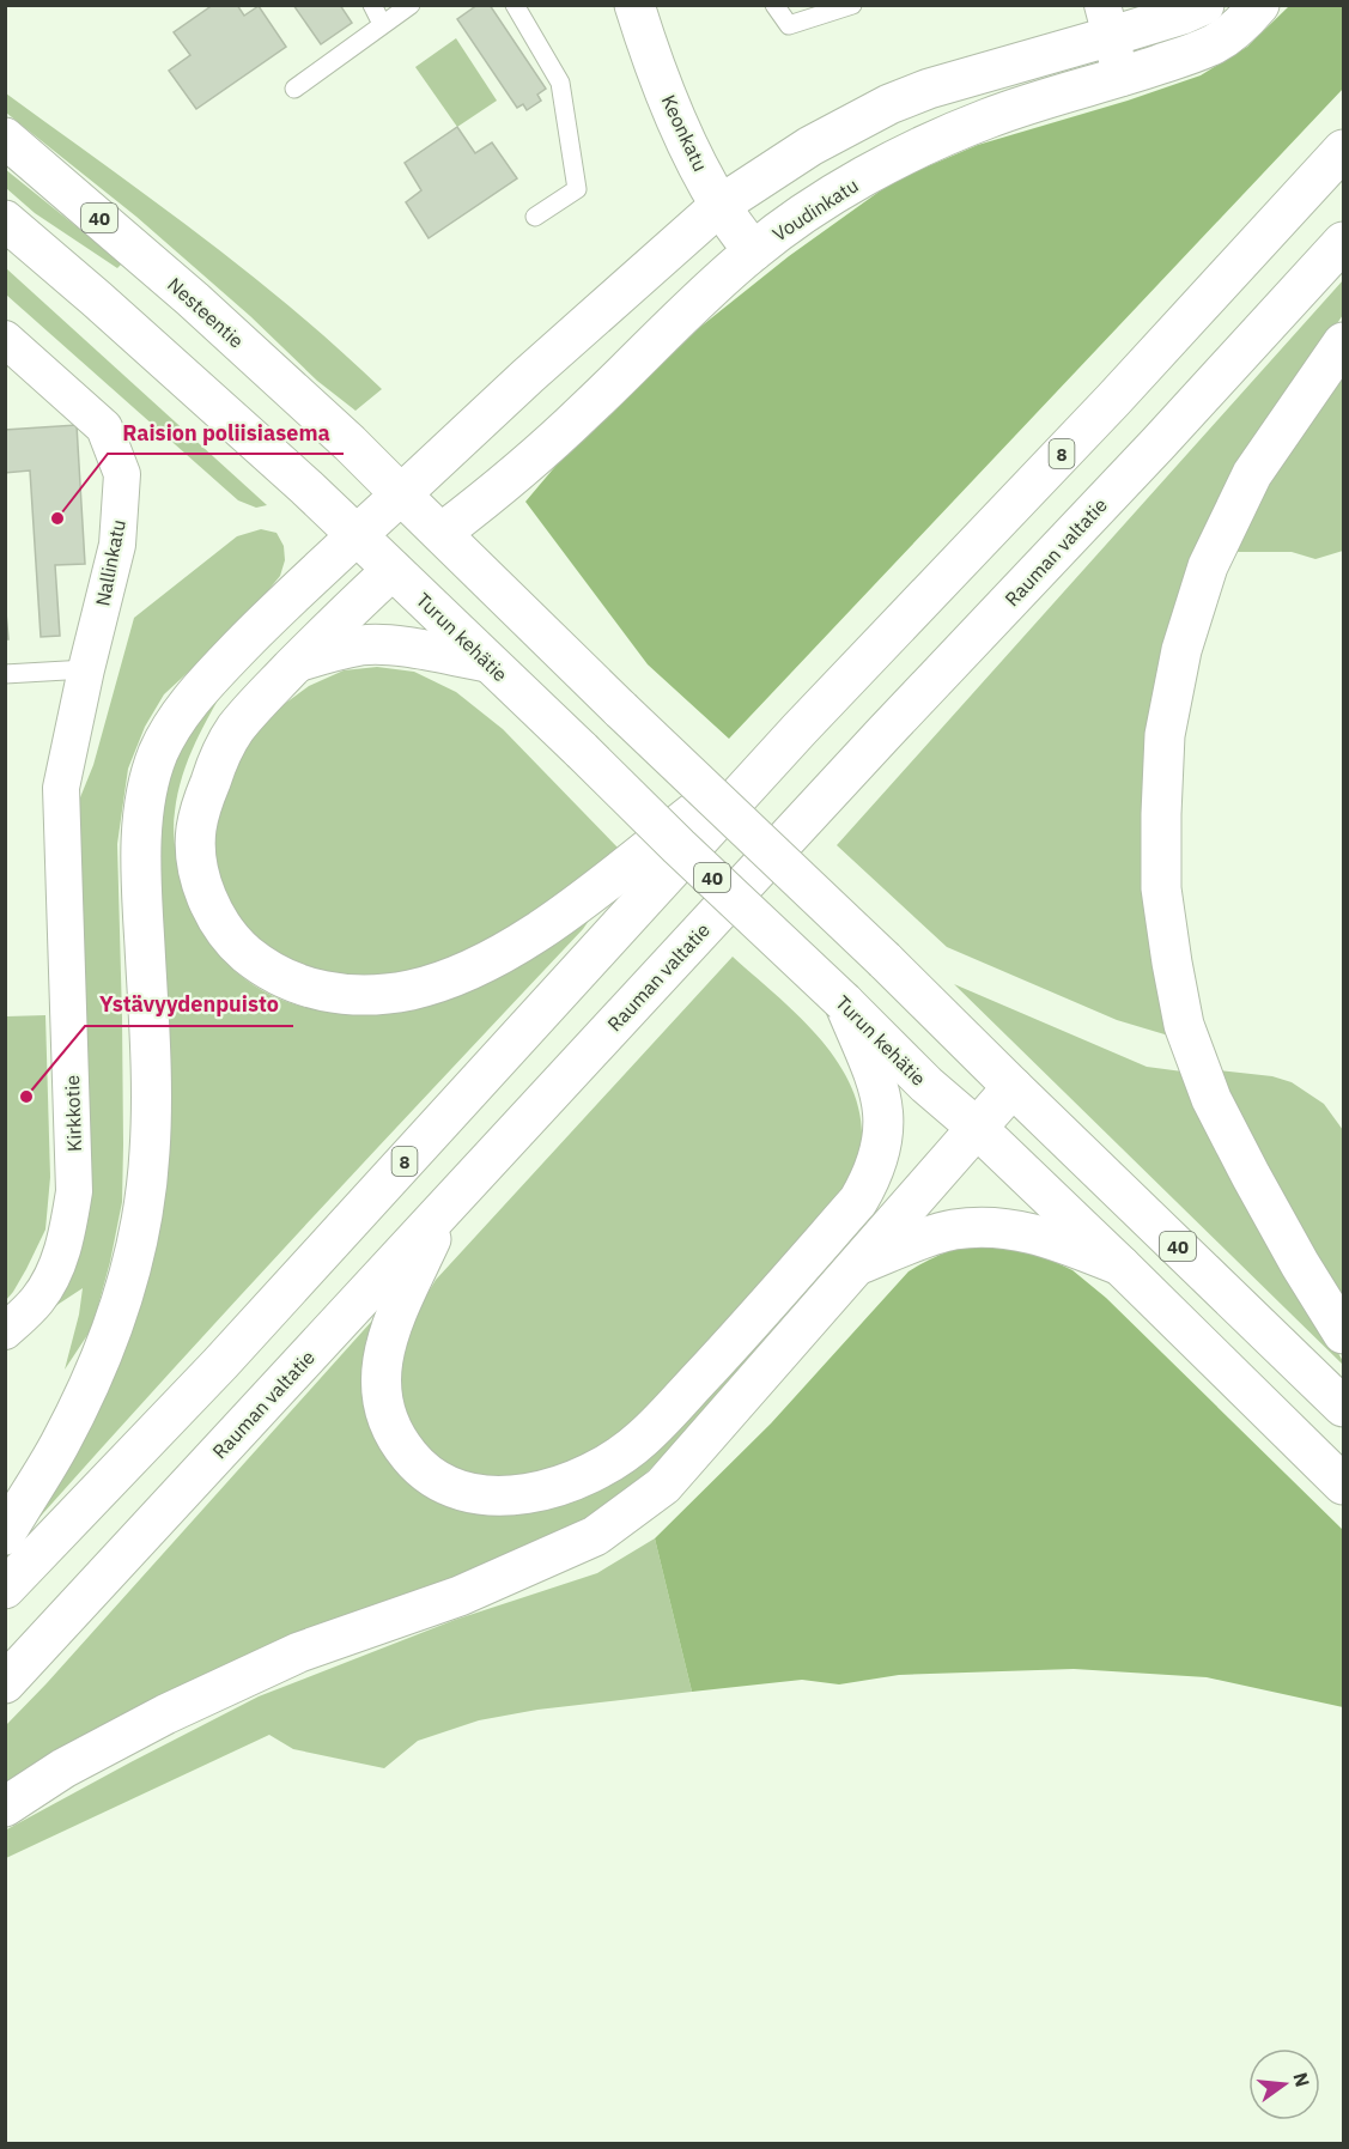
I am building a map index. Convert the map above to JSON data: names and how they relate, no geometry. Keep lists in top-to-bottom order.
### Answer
{
  "streets": {
    "main road": [
      "Keonkatu",
      "Voudinkatu",
      "40",
      "Nesteentie",
      "8",
      "Rauman valtatie",
      "Turun kehätie"
    ],
    "street": ["Nallinkatu", "Kirkkotie"]
  },
  "crossings": [
    ["Keonkatu", "Voudinkatu"],
    ["Voudinkatu", "40"],
    ["Voudinkatu", "8"],
    ["Voudinkatu", "Turun kehätie"],
    ["40", "Nesteentie"],
    ["40", "Turun kehätie"],
    ["Nallinkatu", "Kirkkotie"]
  ],
  "places": ["Raision poliisiasema", "Ystävyydenpuisto"],
  "north": "right"
}
